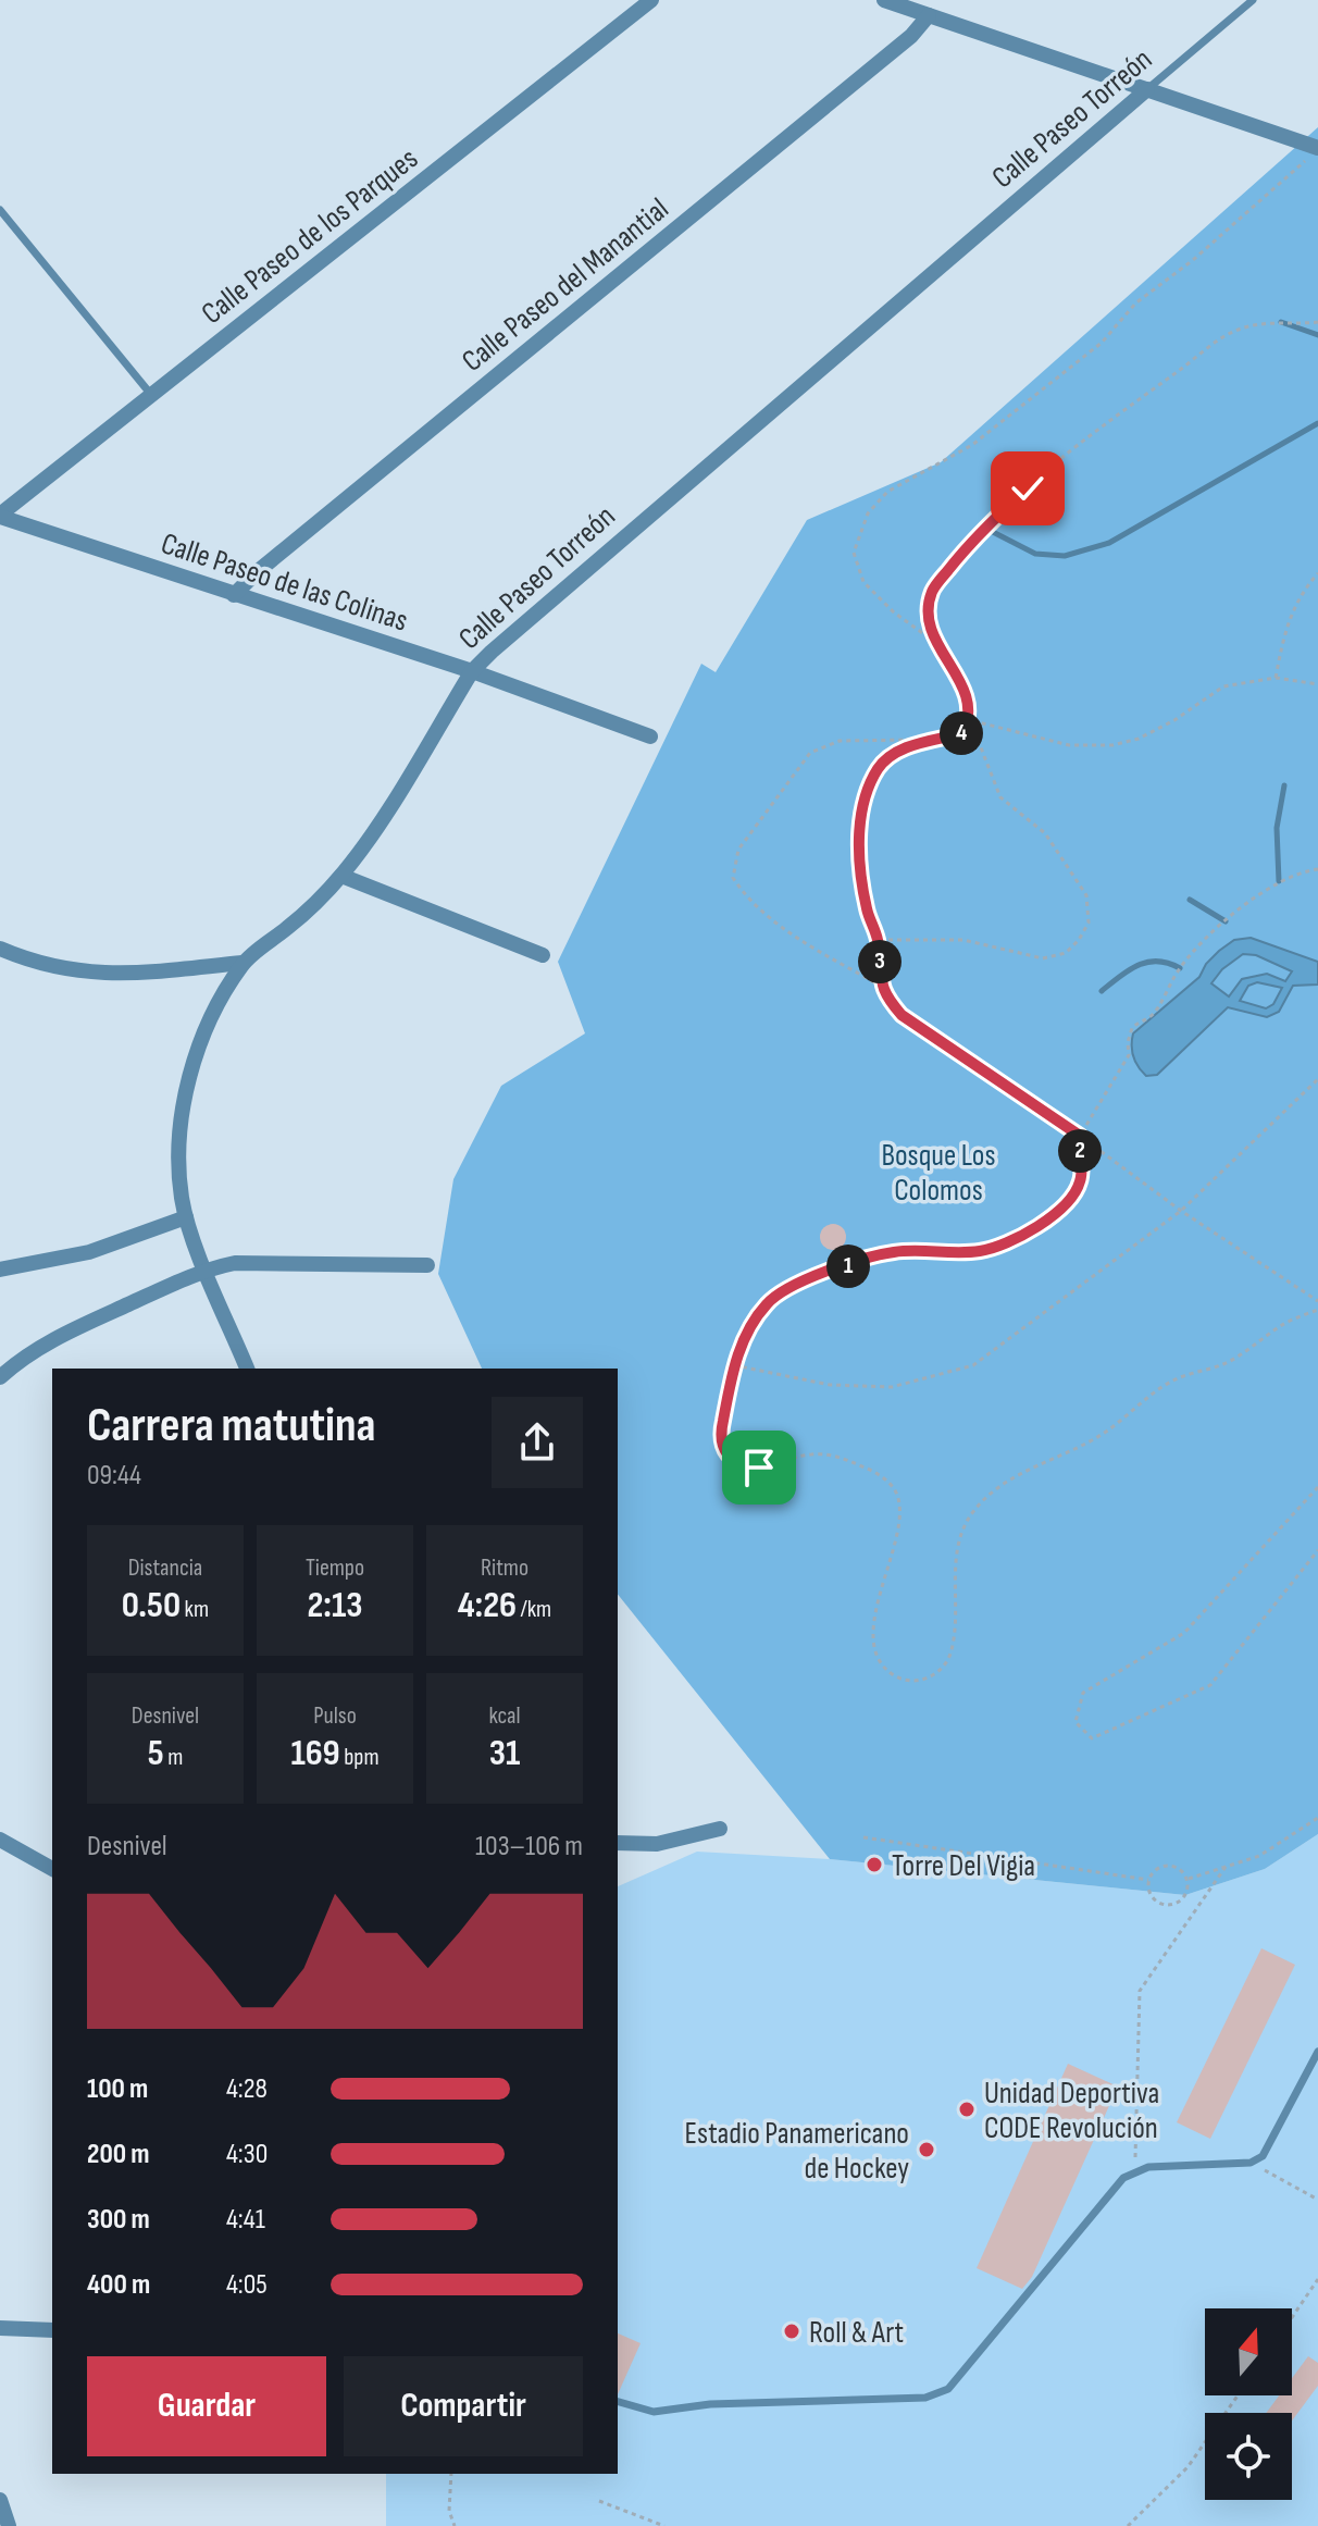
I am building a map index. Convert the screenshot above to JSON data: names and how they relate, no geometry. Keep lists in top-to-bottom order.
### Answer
{
  "streets": {
    "street": [
      "Calle Paseo Torreón",
      "Calle Paseo de los Parques",
      "Calle Paseo del Manantial",
      "Calle Paseo de las Colinas"
    ]
  },
  "crossings": [
    ["Calle Paseo Torreón", "Calle Paseo de las Colinas"],
    ["Calle Paseo de los Parques", "Calle Paseo de las Colinas"],
    ["Calle Paseo del Manantial", "Calle Paseo de las Colinas"]
  ],
  "parks": ["Bosque Los Colomos"],
  "places": [
    "Torre Del Vigia",
    "Unidad Deportiva CODE Revolución",
    "Estadio Panamericano de Hockey",
    "Roll & Art"
  ],
  "north": "top",
  "page": {
    "pins": [
      "4",
      "3",
      "2",
      "1"
    ],
    "heading": ["Carrera matutina", "09:44"],
    "stats": [
      ["Distancia", "0.50 km"],
      ["Tiempo", "2:13"],
      ["Ritmo", "4:26 /km"],
      ["Desnivel", "5 m"],
      ["Pulso", "169 bpm"],
      ["kcal", "31"]
    ],
    "chart": ["Desnivel", "103–106 m"],
    "list": [
      {
        "name": "100 m",
        "note": "4:28"
      },
      {
        "name": "200 m",
        "note": "4:30"
      },
      {
        "name": "300 m",
        "note": "4:41"
      },
      {
        "name": "400 m",
        "note": "4:05"
      }
    ],
    "buttons": ["Guardar", "Compartir"]
  }
}
